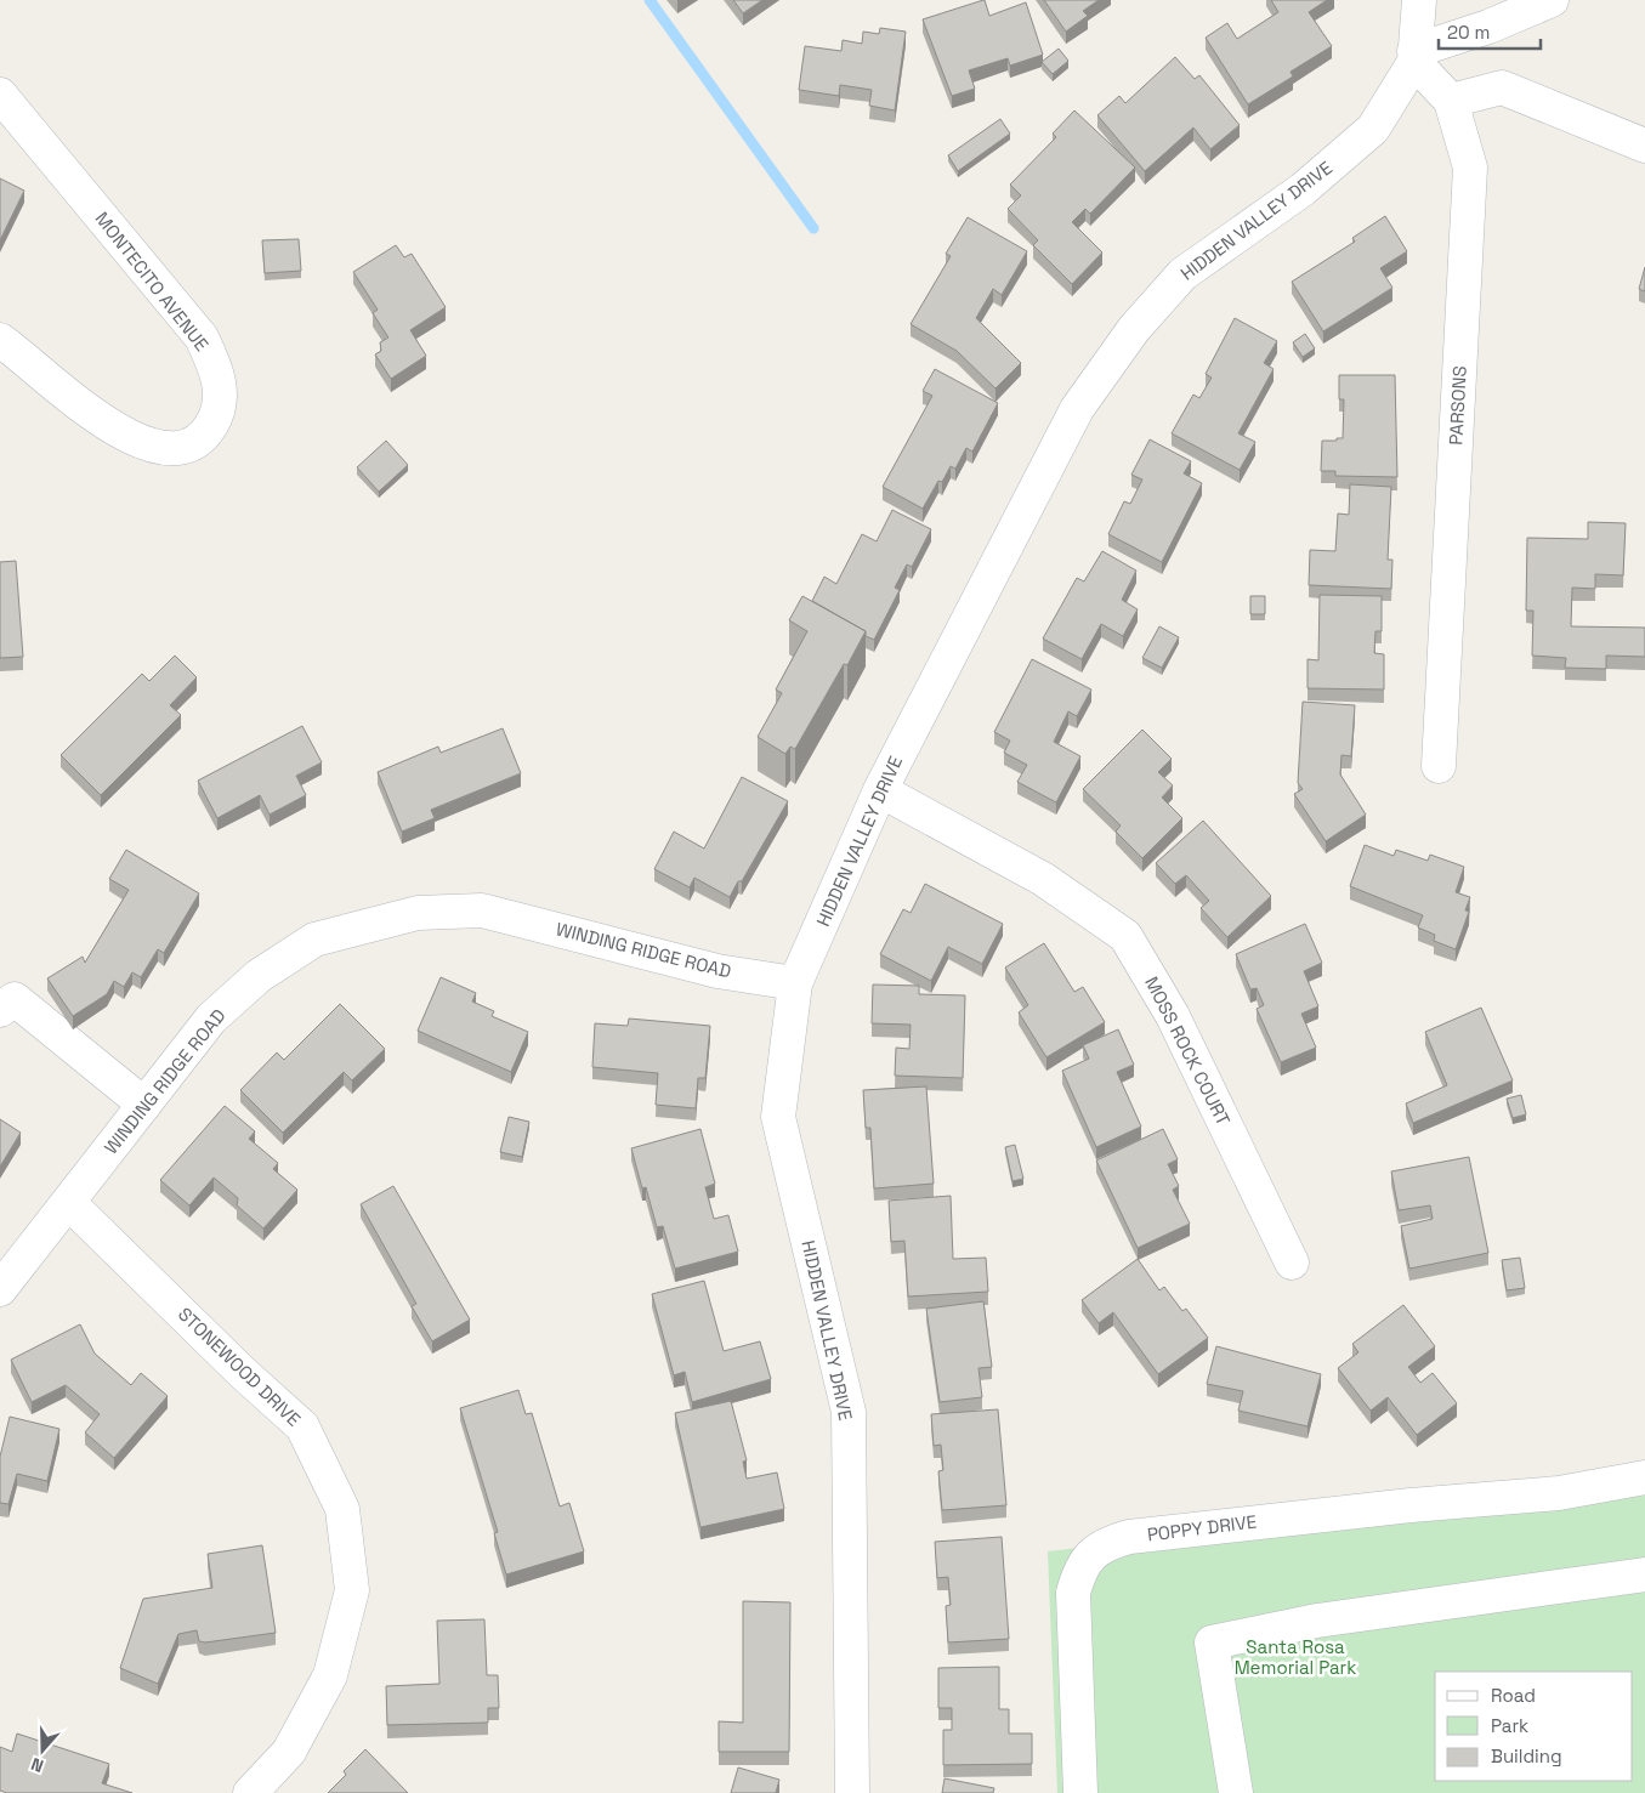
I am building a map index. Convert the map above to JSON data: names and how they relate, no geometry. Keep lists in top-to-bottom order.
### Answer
{
  "streets": {
    "street": [
      "HIDDEN VALLEY DRIVE",
      "MONTECITO AVENUE",
      "PARSONS",
      "WINDING RIDGE ROAD",
      "MOSS ROCK COURT",
      "STONEWOOD DRIVE",
      "POPPY DRIVE"
    ]
  },
  "crossings": [
    ["HIDDEN VALLEY DRIVE", "PARSONS"],
    ["HIDDEN VALLEY DRIVE", "WINDING RIDGE ROAD"],
    ["HIDDEN VALLEY DRIVE", "MOSS ROCK COURT"],
    ["WINDING RIDGE ROAD", "STONEWOOD DRIVE"]
  ],
  "parks": ["Santa Rosa Memorial Park"],
  "legend": ["Road", "Park", "Building"],
  "scale_bar": "20 m",
  "north": "bottom"
}
